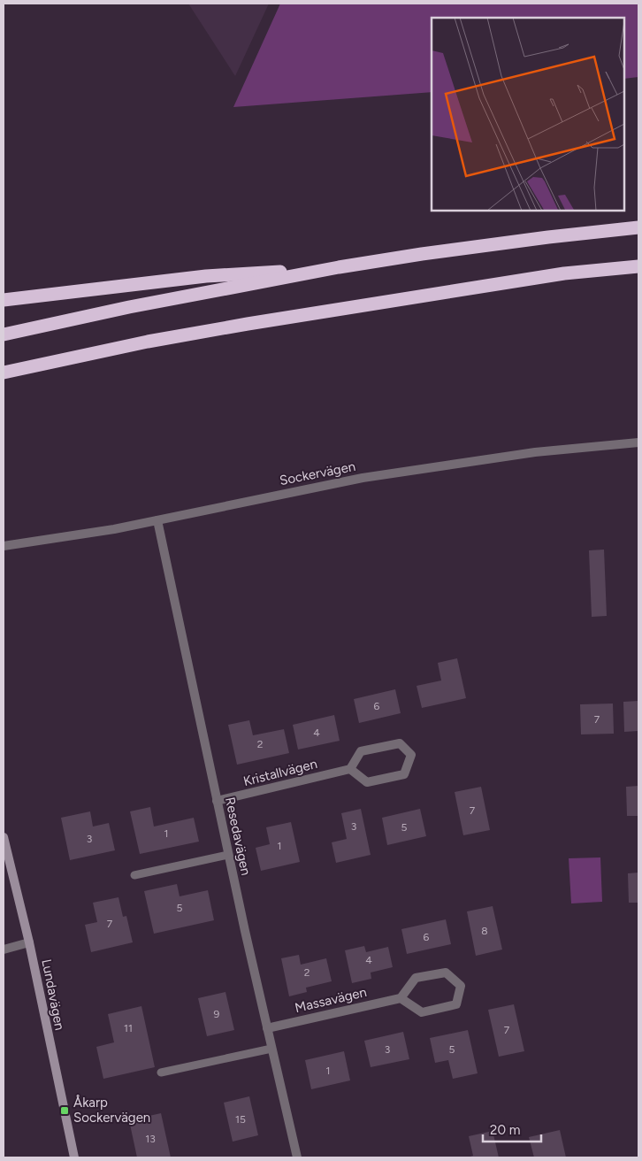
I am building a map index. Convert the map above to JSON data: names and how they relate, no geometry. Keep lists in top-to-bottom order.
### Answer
{
  "streets": {
    "main road": ["Lundavägen"],
    "street": [
      "Sockervägen",
      "Kristallvägen",
      "Resedavägen",
      "Massavägen"
    ]
  },
  "crossings": [
    ["Sockervägen", "Resedavägen"],
    ["Kristallvägen", "Resedavägen"],
    ["Resedavägen", "Massavägen"]
  ],
  "places": {
    "transit": ["Åkarp Sockervägen"]
  },
  "house_numbers": [
    "6",
    "7",
    "4",
    "2",
    "7",
    "3",
    "5",
    "1",
    "3",
    "1",
    "5",
    "7",
    "8",
    "6",
    "4",
    "2",
    "9",
    "11",
    "7",
    "3",
    "5",
    "1",
    "15",
    "13"
  ],
  "scale_bar": "20 m"
}
